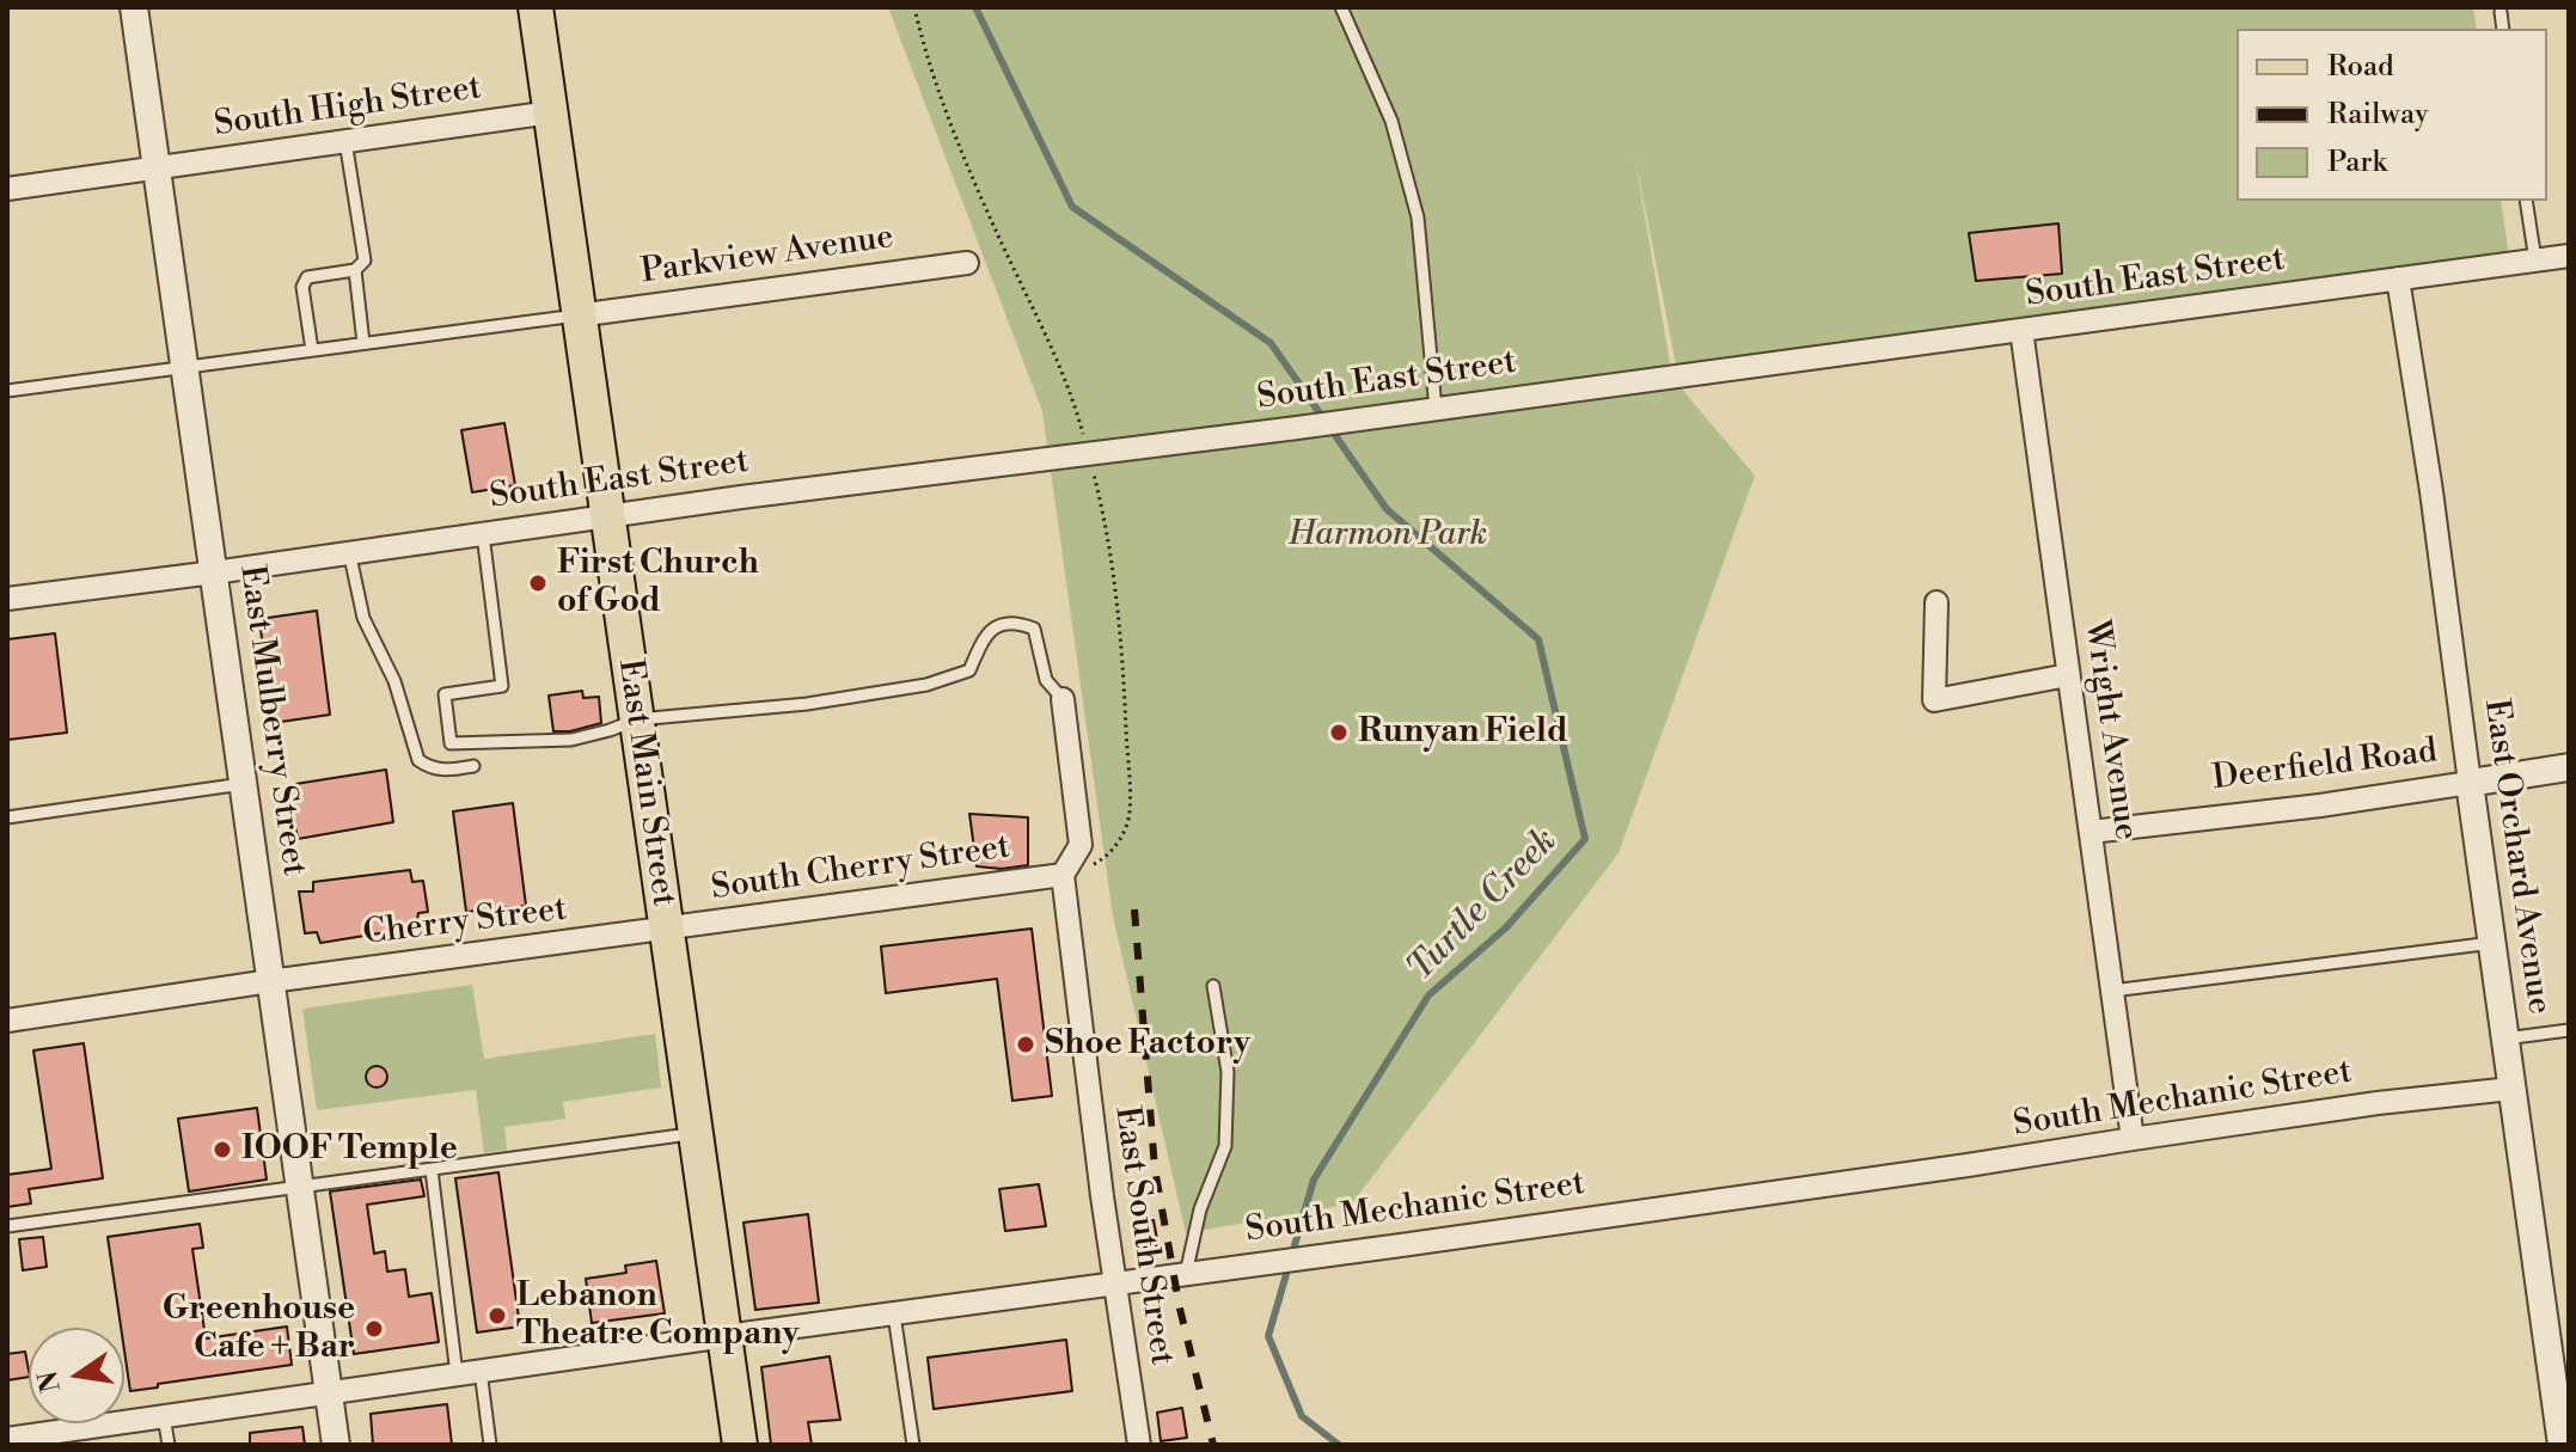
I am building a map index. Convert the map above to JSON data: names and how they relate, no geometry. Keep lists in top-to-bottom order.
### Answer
{
  "streets": {
    "main road": ["East Main Street"],
    "street": [
      "South High Street",
      "Parkview Avenue",
      "South East Street",
      "East Mulberry Street",
      "Wright Avenue",
      "Deerfield Road",
      "East Orchard Avenue",
      "South Cherry Street",
      "Cherry Street",
      "South Mechanic Street",
      "East South Street"
    ]
  },
  "crossings": [
    ["South High Street", "East Mulberry Street"],
    ["South High Street", "East Main Street"],
    ["Parkview Avenue", "East Main Street"],
    ["South East Street", "East Mulberry Street"],
    ["South East Street", "Wright Avenue"],
    ["South East Street", "East Main Street"],
    ["South East Street", "East Orchard Avenue"],
    ["East Mulberry Street", "Cherry Street"],
    ["East Mulberry Street", "South Mechanic Street"],
    ["Wright Avenue", "Deerfield Road"],
    ["Wright Avenue", "South Mechanic Street"],
    ["Deerfield Road", "East Orchard Avenue"],
    ["East Main Street", "South Cherry Street"],
    ["East Main Street", "Cherry Street"],
    ["East Main Street", "South Mechanic Street"],
    ["East Orchard Avenue", "South Mechanic Street"],
    ["South Cherry Street", "Cherry Street"],
    ["South Cherry Street", "East South Street"],
    ["South Mechanic Street", "East South Street"]
  ],
  "water": ["Turtle Creek"],
  "parks": ["Harmon Park"],
  "places": [
    "First Church of God",
    "Runyan Field",
    "Shoe Factory",
    "IOOF Temple",
    "Lebanon Theatre Company",
    "Greenhouse Cafe + Bar"
  ],
  "legend": ["Road", "Railway", "Park"],
  "north": "left"
}
